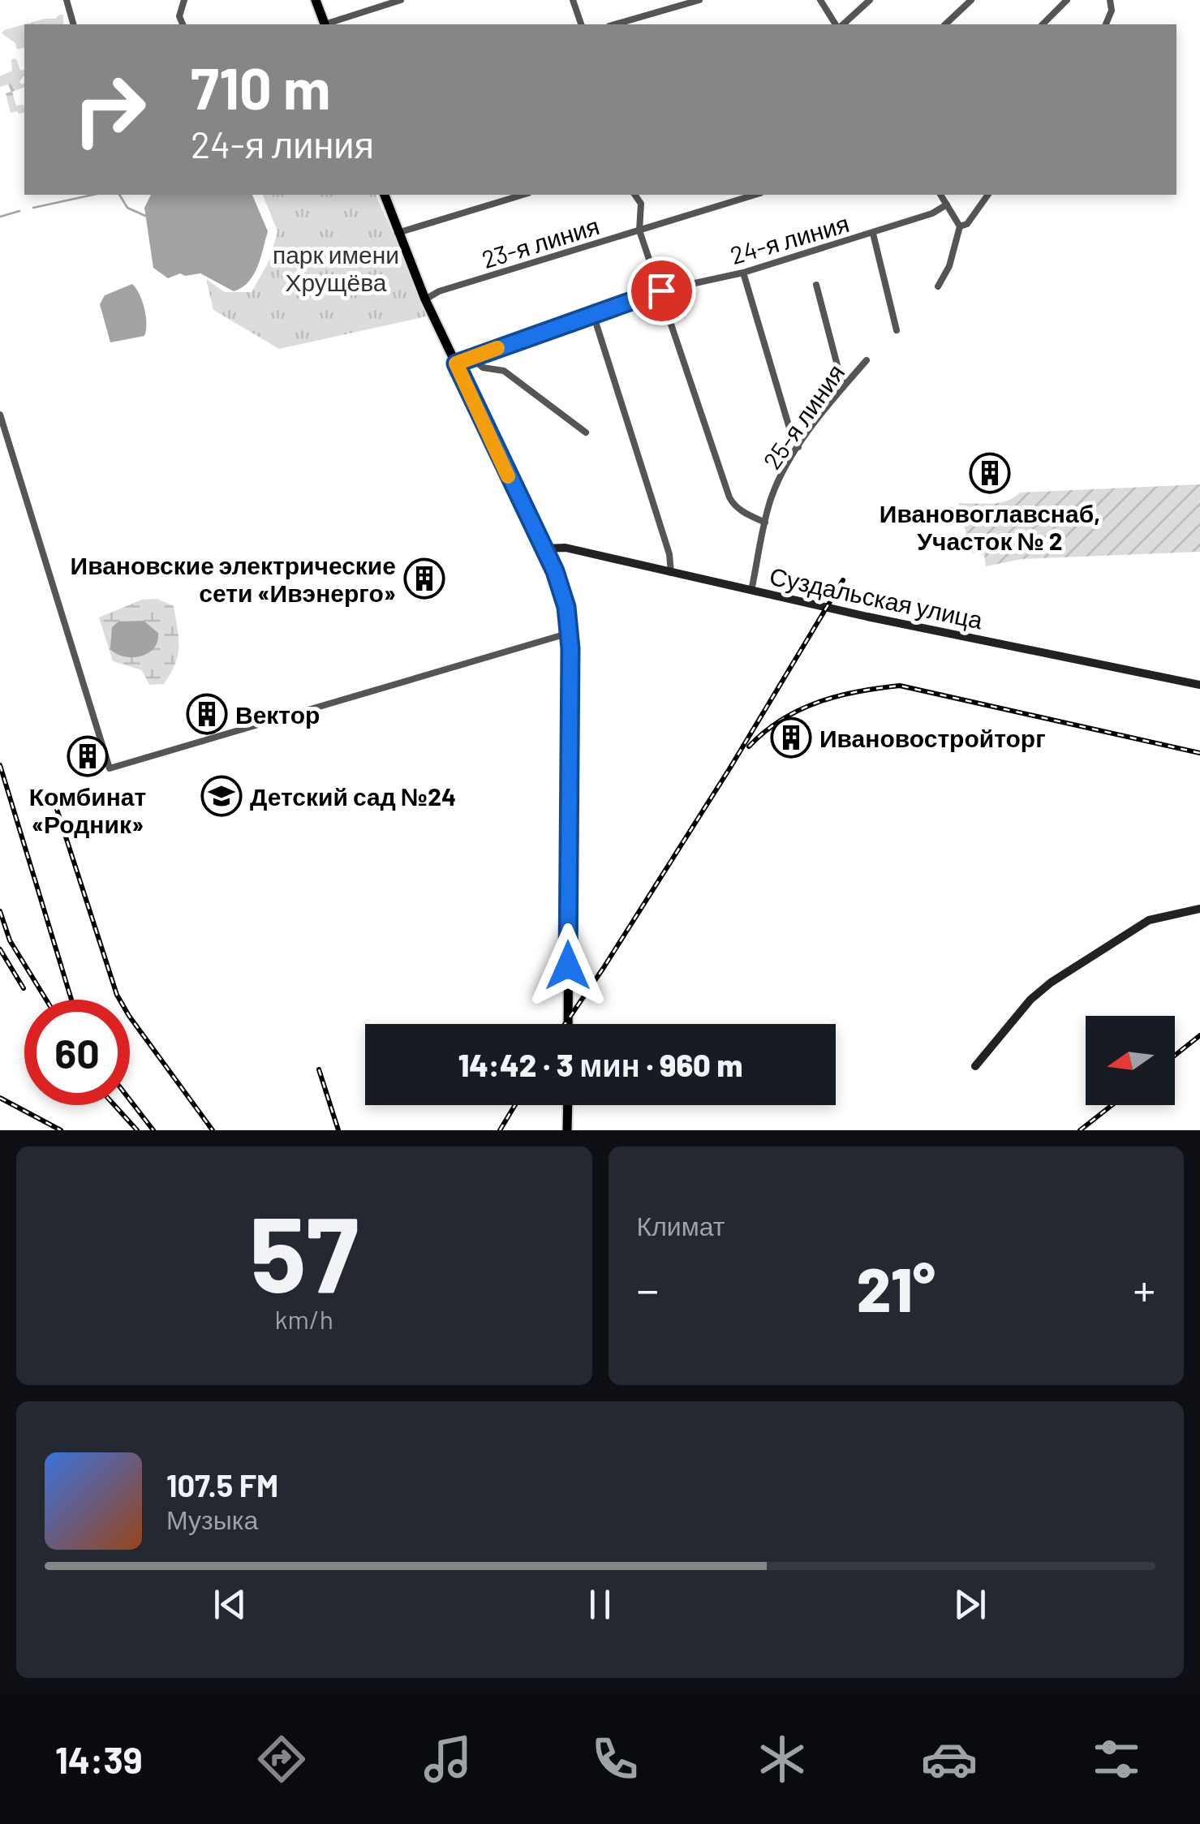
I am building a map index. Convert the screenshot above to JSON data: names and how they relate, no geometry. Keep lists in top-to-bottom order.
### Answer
{
  "streets": {
    "main road": ["Суздальская улица"],
    "street": ["24-я линия", "23-я линия", "25-я линия"]
  },
  "crossings": [
    ["25-я линия", "Суздальская улица"]
  ],
  "parks": ["парк имени Хрущёва"],
  "places": {
    "building": [
      "Ивановоглавснаб, Участок № 2",
      "Ивановские электрические сети «Ивэнерго»",
      "Вектор",
      "Ивановостройторг",
      "Комбинат «Родник»"
    ],
    "school or university": ["Детский сад №24"]
  },
  "north": "left",
  "page": {
    "turn": ["710 m", "24-я линия"],
    "limit": "60",
    "trip": "14:42 · 3 мин · 960 m",
    "tile": [
      ["57", "km/h"],
      "Климат"
    ],
    "heat": ["−", "21°", "+"],
    "song": ["107.5 FM", "Музыка"],
    "tabs": "14:39"
  }
}
